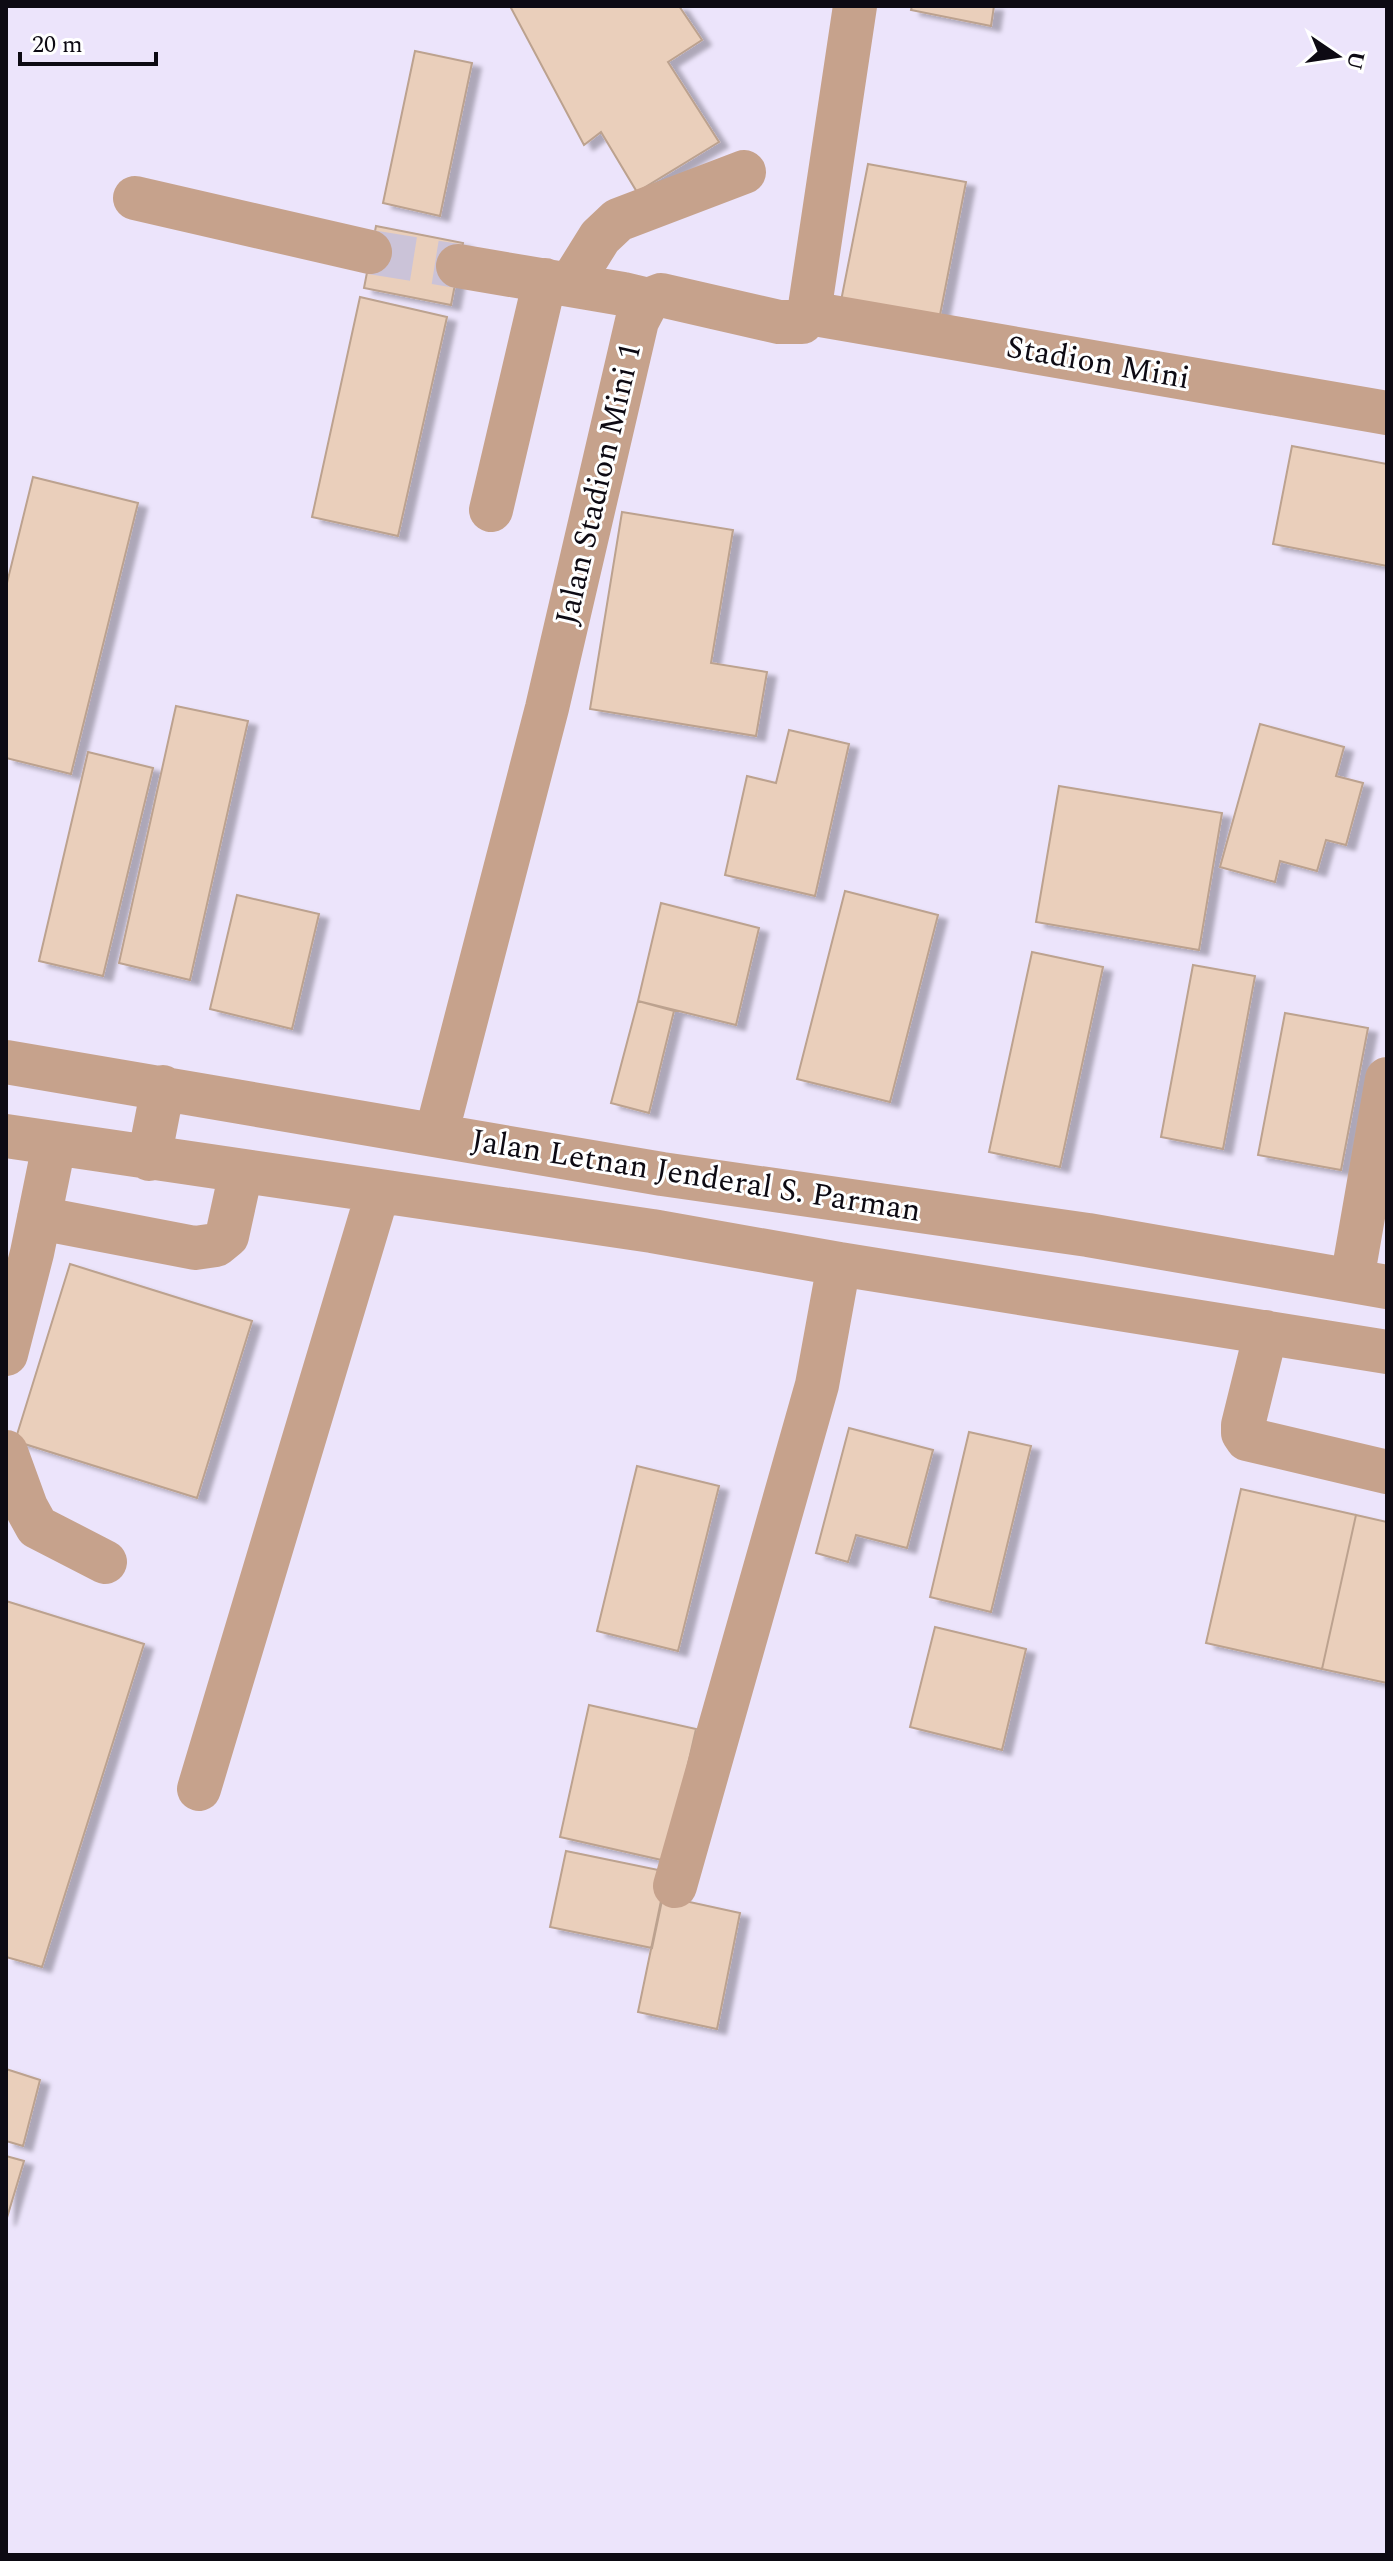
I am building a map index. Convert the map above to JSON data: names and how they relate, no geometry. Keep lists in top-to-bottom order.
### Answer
{
  "streets": {
    "street": ["Stadion Mini", "Jalan Stadion Mini 1", "Jalan Letnan Jenderal S. Parman"]
  },
  "crossings": [
    ["Stadion Mini", "Jalan Stadion Mini 1"],
    ["Jalan Stadion Mini 1", "Jalan Letnan Jenderal S. Parman"]
  ],
  "scale_bar": "20 m",
  "north": "right"
}
